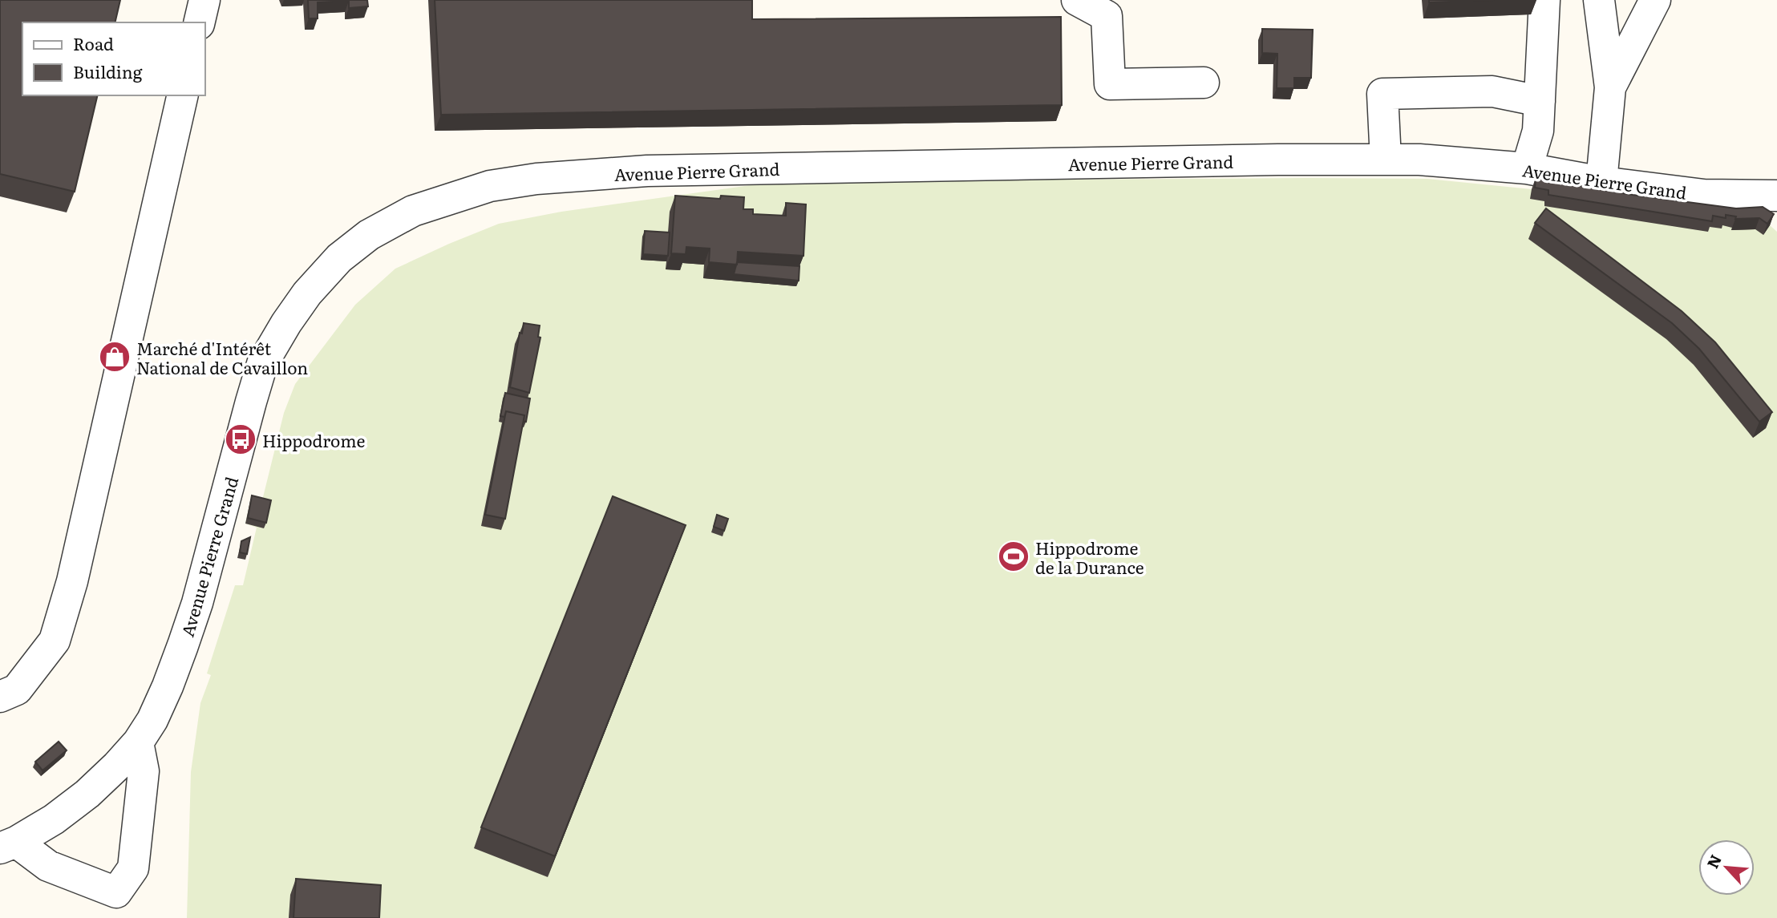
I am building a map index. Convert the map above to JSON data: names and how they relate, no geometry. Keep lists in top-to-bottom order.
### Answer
{
  "streets": {
    "street": ["Avenue Pierre Grand"]
  },
  "places": {
    "shop": ["Marché d'Intérêt National de Cavaillon"],
    "bus stop": ["Hippodrome"],
    "sports": ["Hippodrome de la Durance"]
  },
  "legend": ["Road", "Building"],
  "north": "top left"
}
